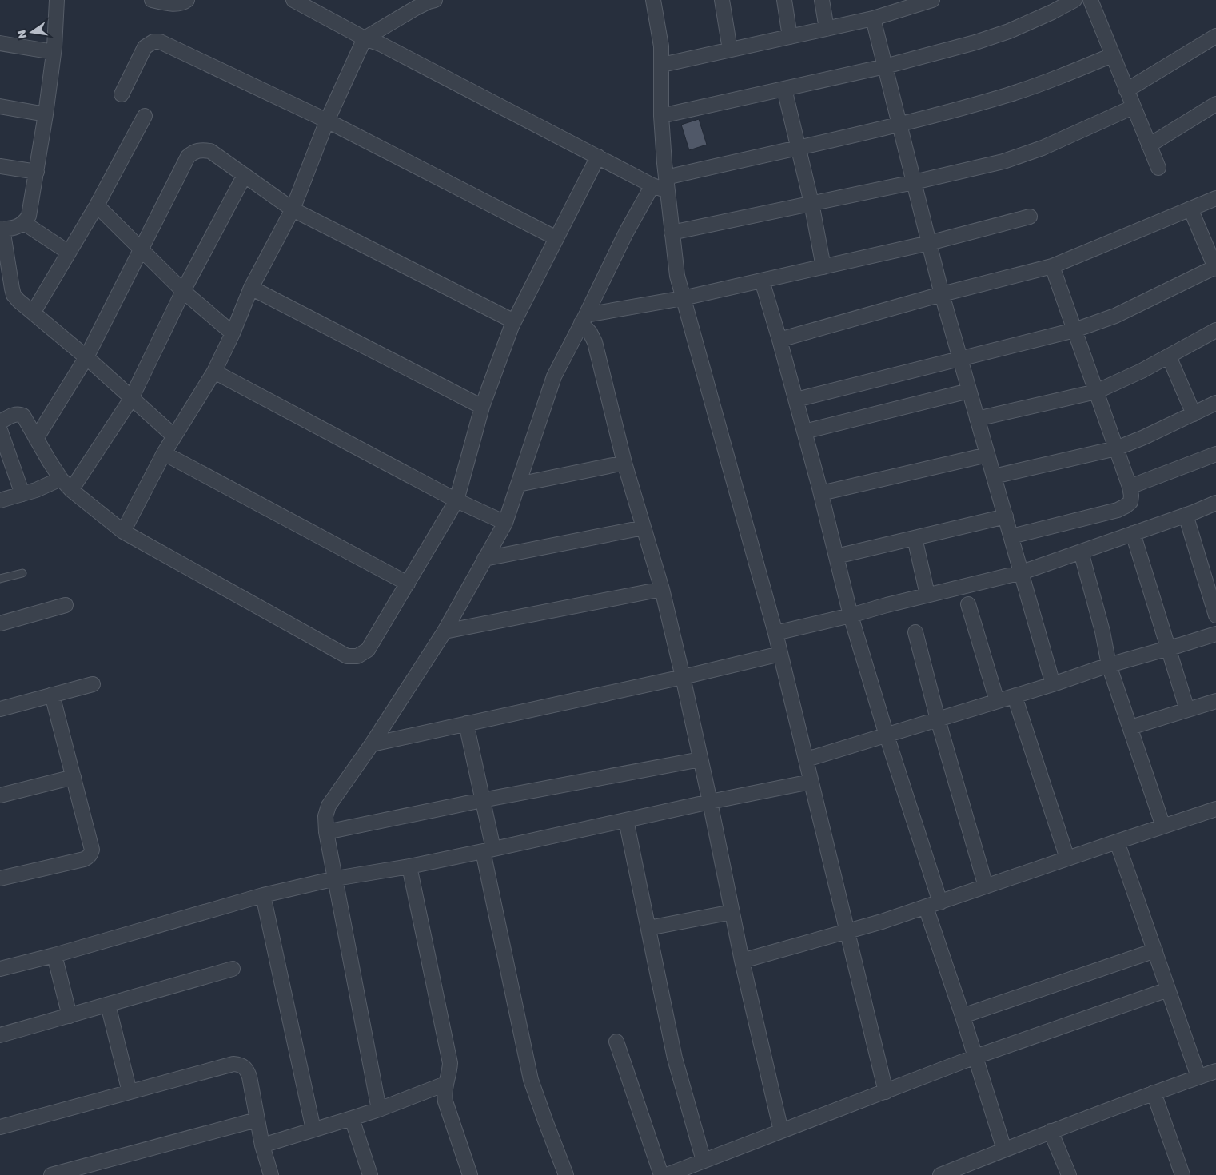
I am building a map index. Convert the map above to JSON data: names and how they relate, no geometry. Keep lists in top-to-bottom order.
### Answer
{
  "north": "left"
}
